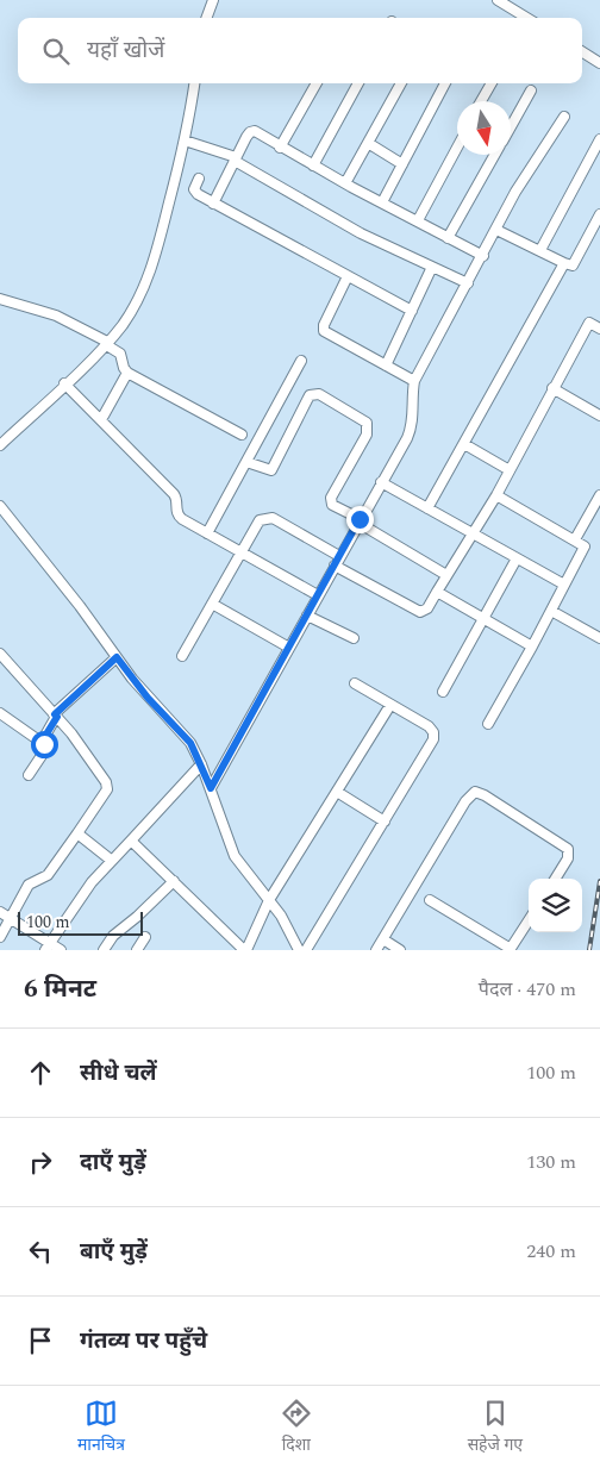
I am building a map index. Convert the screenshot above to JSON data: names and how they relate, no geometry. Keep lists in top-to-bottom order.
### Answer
{
  "scale_bar": "100 m",
  "north": "bottom",
  "page": {
    "search": "यहाँ खोजें",
    "scale": "100 m",
    "heading": ["6 मिनट", "पैदल · 470 m"],
    "list": [
      ["सीधे चलें", "100 m"],
      ["दाएँ मुड़ें", "130 m"],
      ["बाएँ मुड़ें", "240 m"],
      "गंतव्य पर पहुँचे"
    ],
    "nav": ["मानचित्र", "दिशा", "सहेजे गए"]
  }
}
